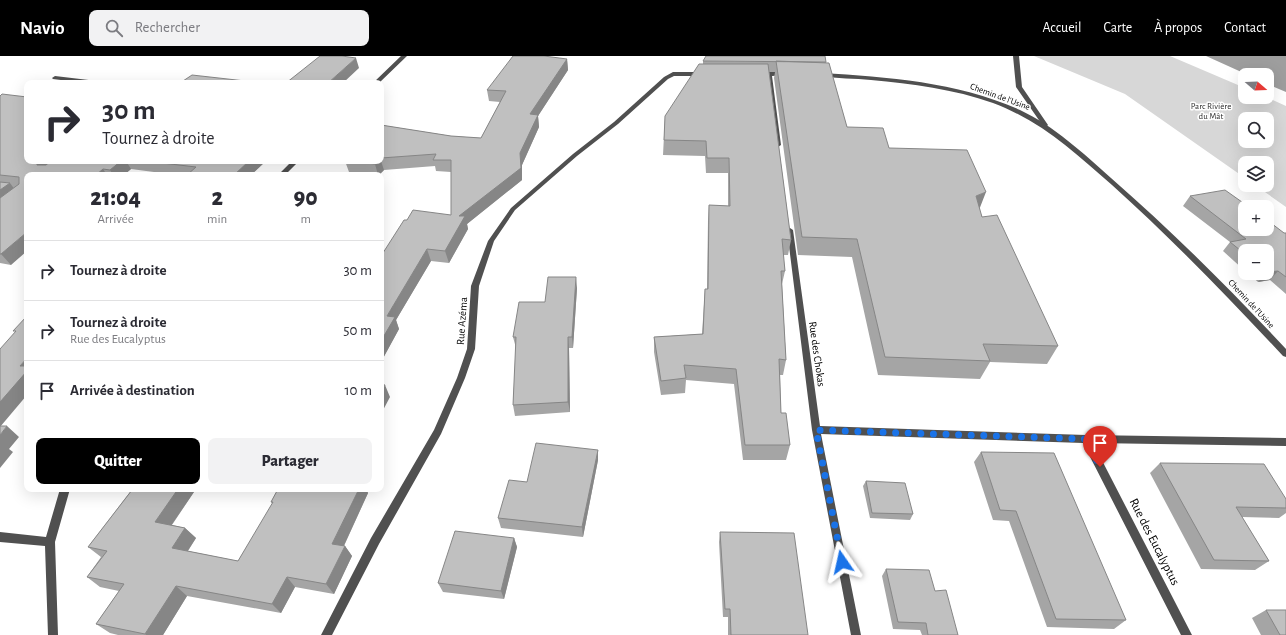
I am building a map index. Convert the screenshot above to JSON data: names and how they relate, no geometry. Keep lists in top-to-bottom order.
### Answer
{
  "streets": {
    "street": [
      "Chemin de l'Usine",
      "Rue Azéma",
      "Rue des Chokas",
      "Rue des Eucalyptus"
    ]
  },
  "parks": ["Parc Rivière du Mât"],
  "north": "right",
  "page": {
    "header": "Navio",
    "search": "Rechercher",
    "nav": [
      "Accueil",
      "Carte",
      "À propos",
      "Contact"
    ],
    "map_buttons": ["+", "−"],
    "turn": ["30 m", "Tournez à droite"],
    "eta": [
      "21:04",
      "Arrivée",
      "2",
      "min",
      "90",
      "m"
    ],
    "list": [
      {
        "name": "Tournez à droite",
        "value": "30 m"
      },
      {
        "name": "Tournez à droite",
        "note": "Rue des Eucalyptus",
        "value": "50 m"
      },
      {
        "name": "Arrivée à destination",
        "value": "10 m"
      }
    ],
    "buttons": ["Quitter", "Partager"]
  }
}
